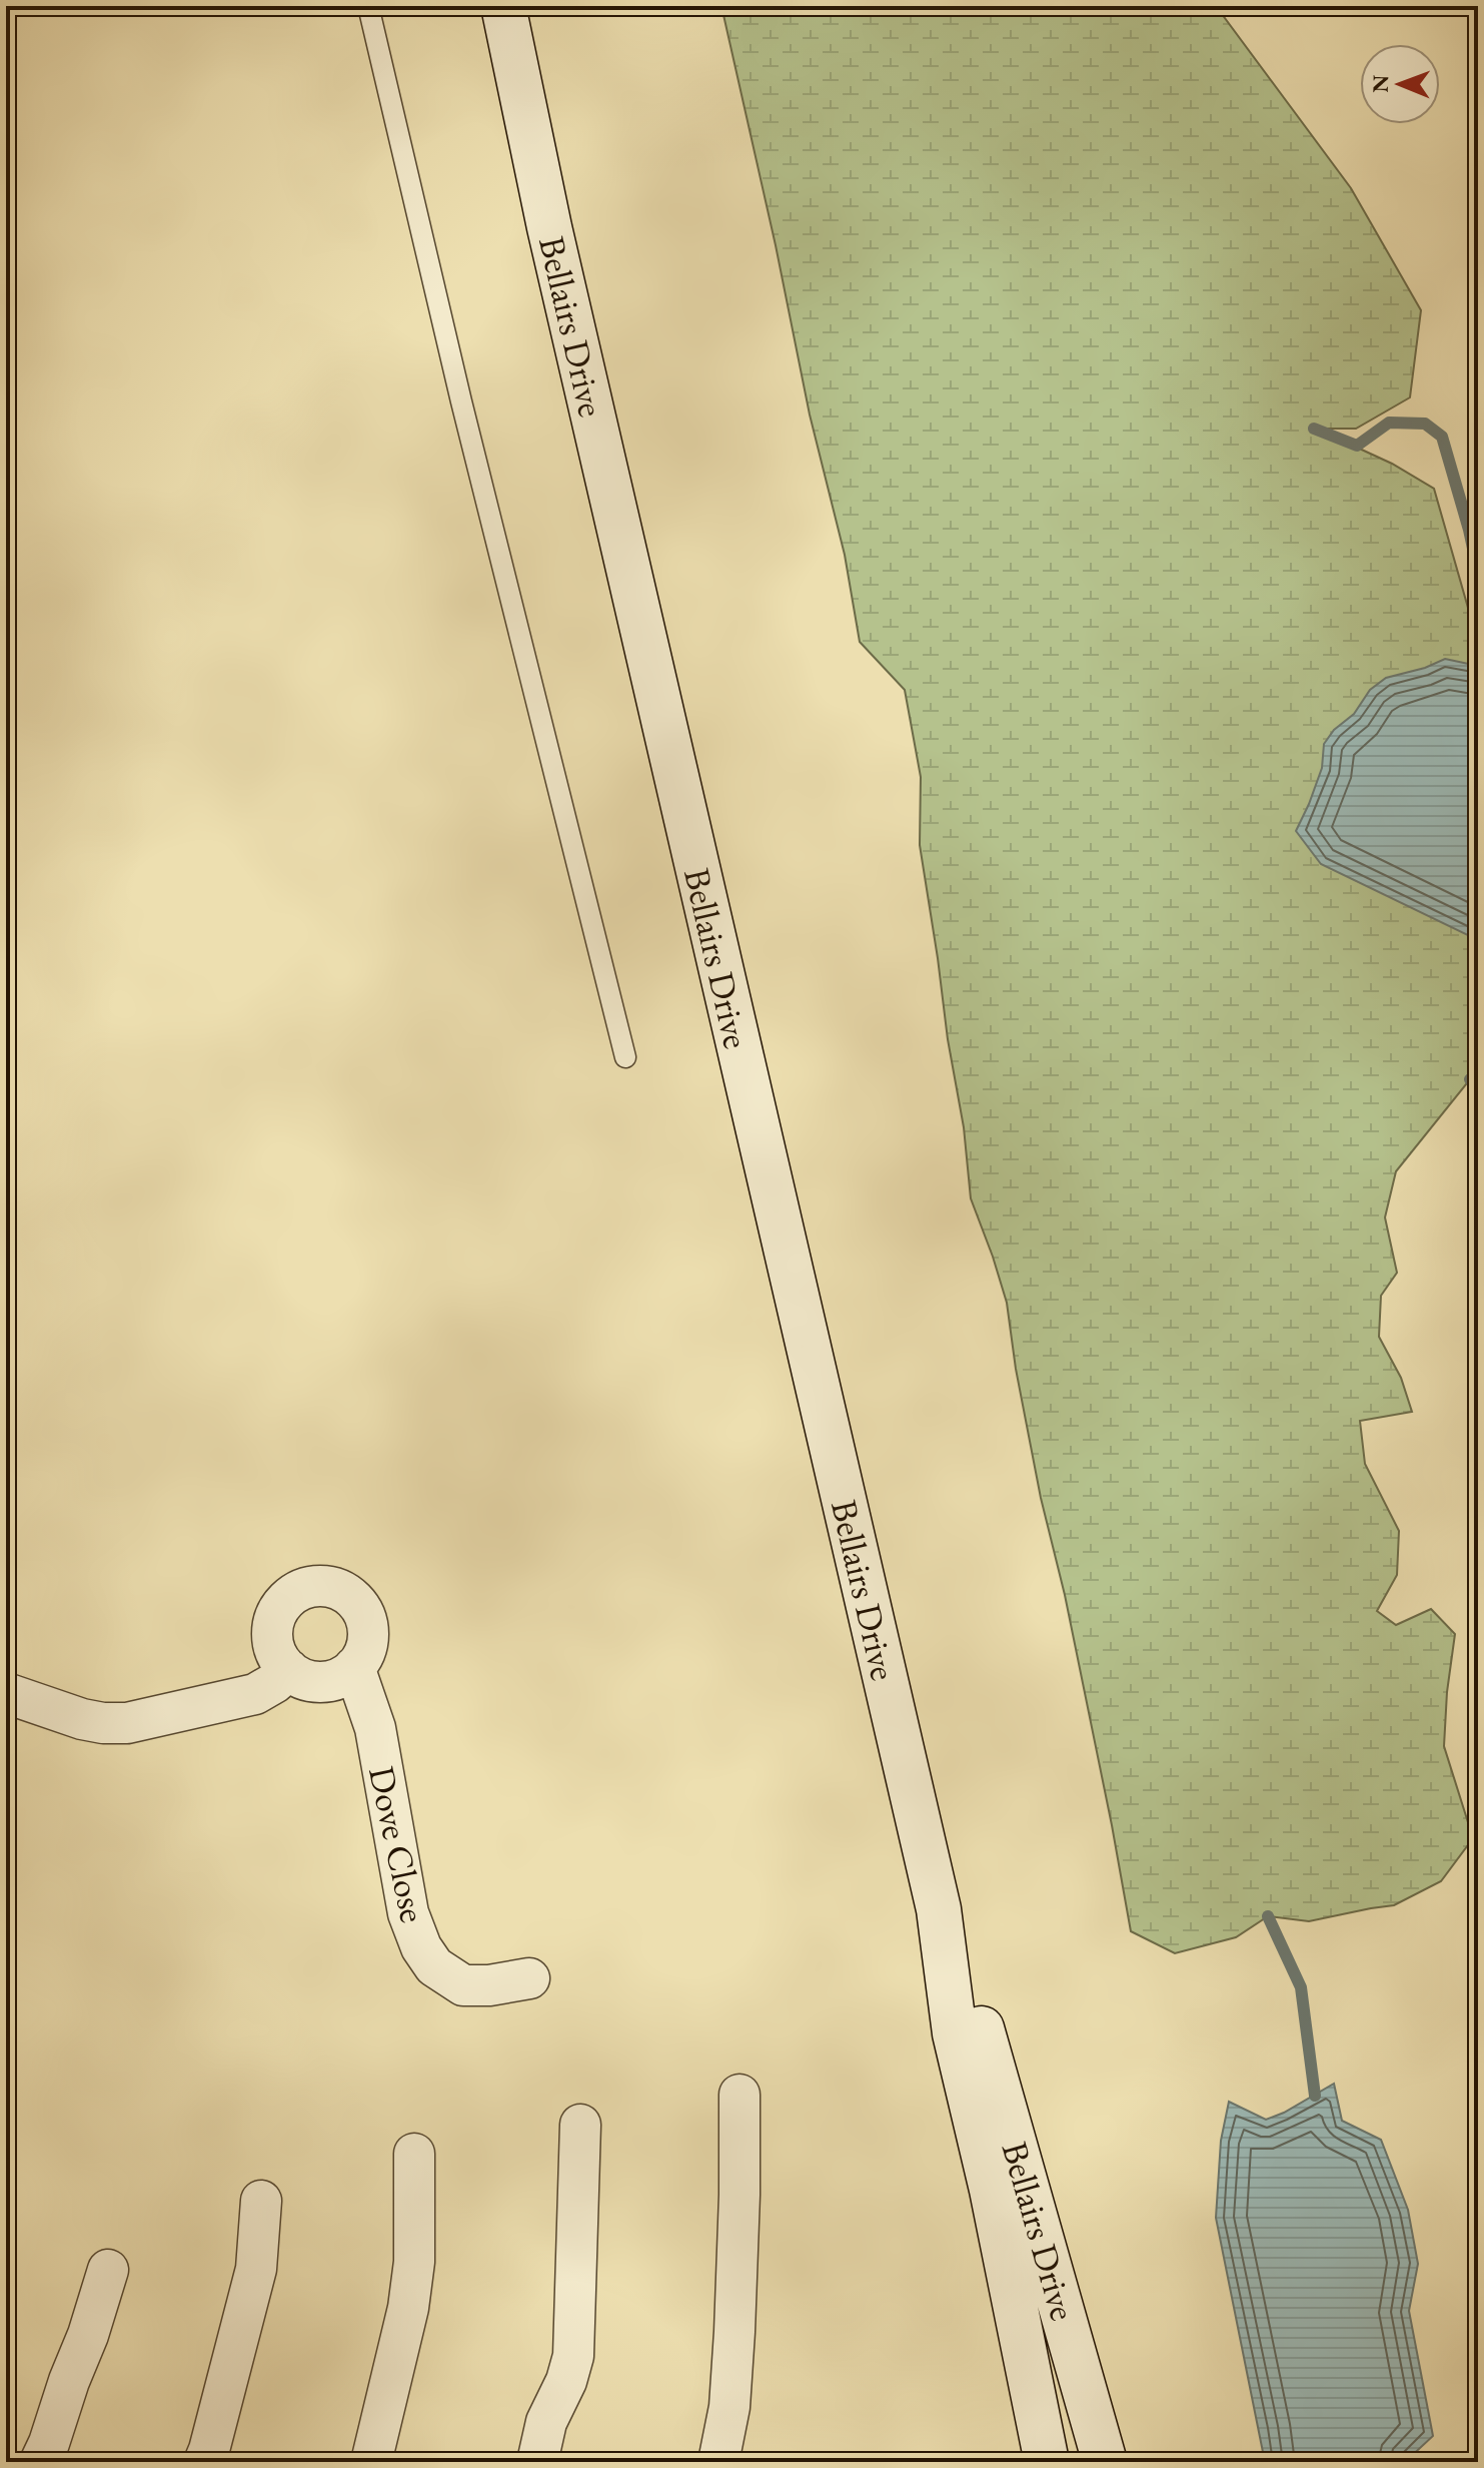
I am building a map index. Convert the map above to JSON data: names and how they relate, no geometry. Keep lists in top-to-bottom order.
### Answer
{
  "streets": {
    "street": ["Bellairs Drive", "Dove Close"]
  },
  "north": "left"
}
